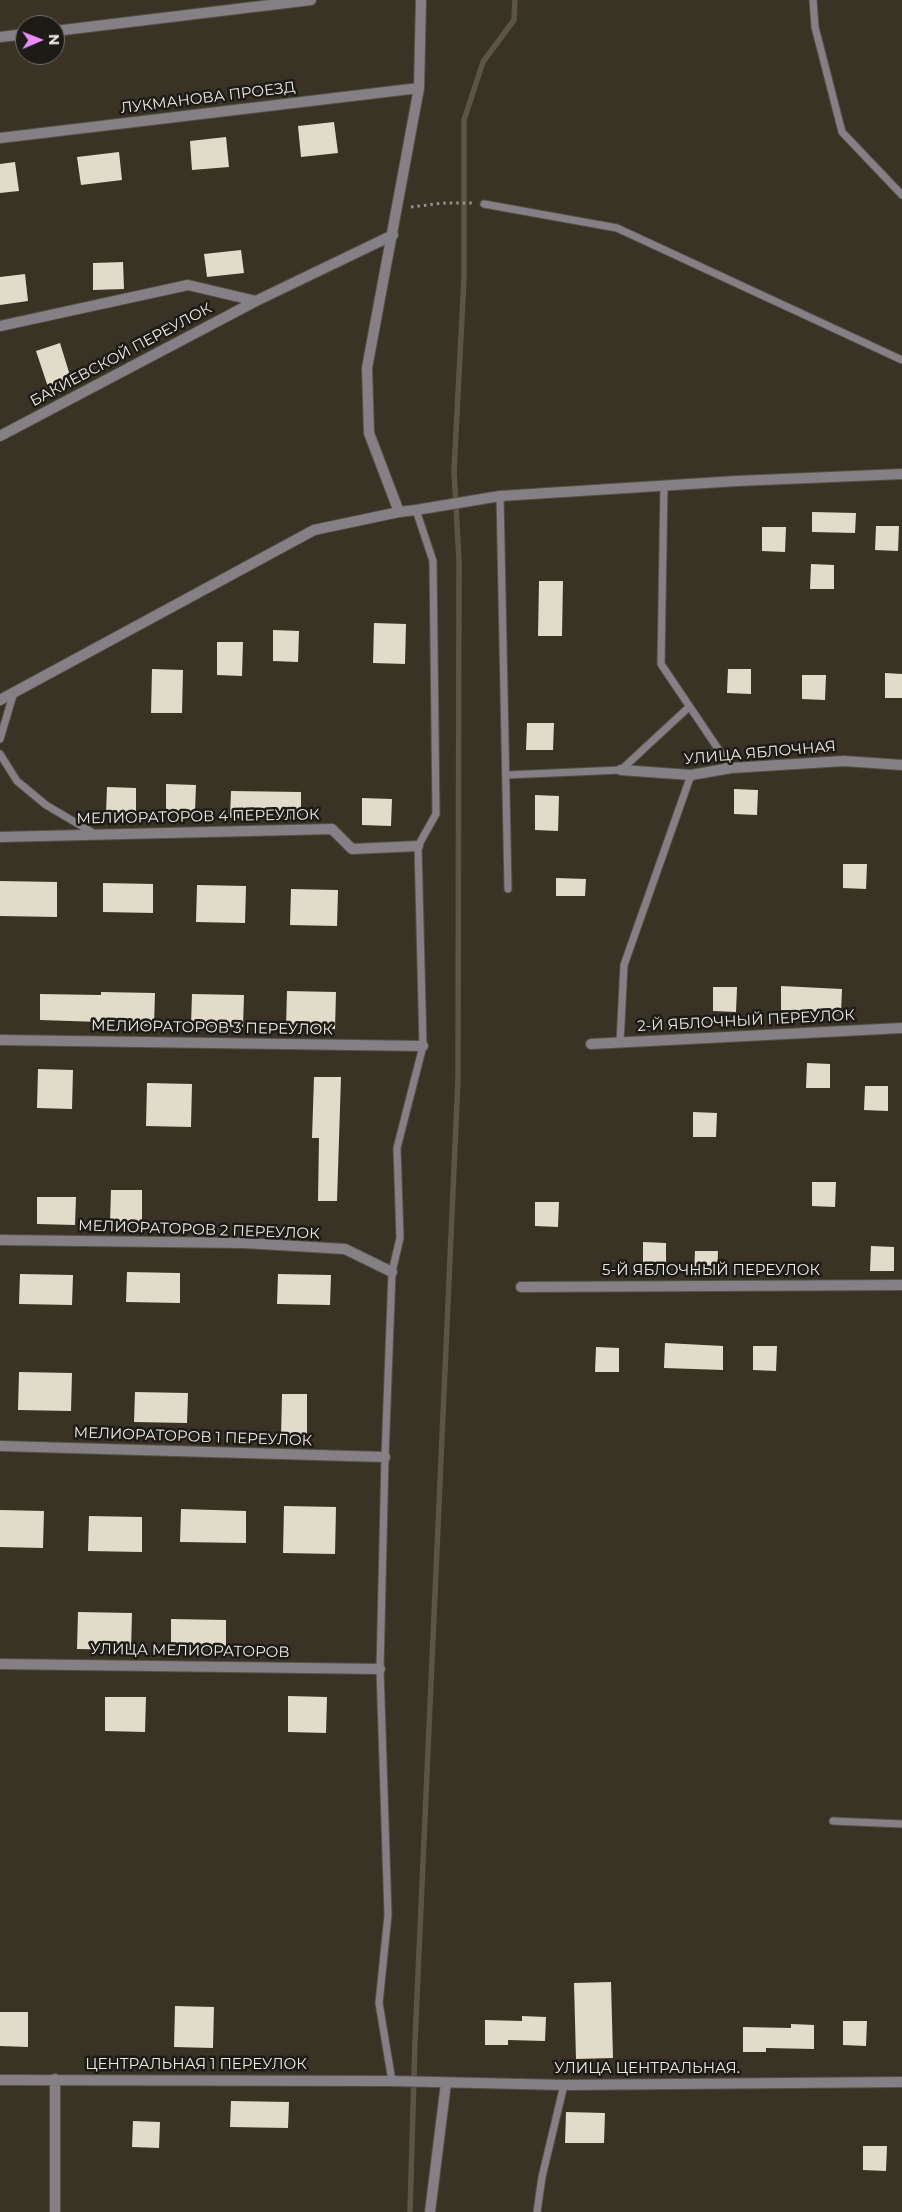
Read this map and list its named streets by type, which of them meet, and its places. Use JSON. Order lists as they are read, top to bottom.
{
  "streets": {
    "street": [
      "ЛУКМАНОВА ПРОЕЗД",
      "БАКИЕВСКОЙ ПЕРЕУЛОК",
      "УЛИЦА ЯБЛОЧНАЯ",
      "МЕЛИОРАТОРОВ 4 ПЕРЕУЛОК",
      "2-Й ЯБЛОЧНЫЙ ПЕРЕУЛОК",
      "МЕЛИОРАТОРОВ 3 ПЕРЕУЛОК",
      "МЕЛИОРАТОРОВ 2 ПЕРЕУЛОК",
      "5-Й ЯБЛОЧНЫЙ ПЕРЕУЛОК",
      "МЕЛИОРАТОРОВ 1 ПЕРЕУЛОК",
      "УЛИЦА МЕЛИОРАТОРОВ",
      "ЦЕНТРАЛЬНАЯ 1 ПЕРЕУЛОК",
      "УЛИЦА ЦЕНТРАЛЬНАЯ."
    ]
  },
  "crossings": [
    ["ЦЕНТРАЛЬНАЯ 1 ПЕРЕУЛОК", "УЛИЦА ЦЕНТРАЛЬНАЯ."]
  ],
  "north": "right"
}
